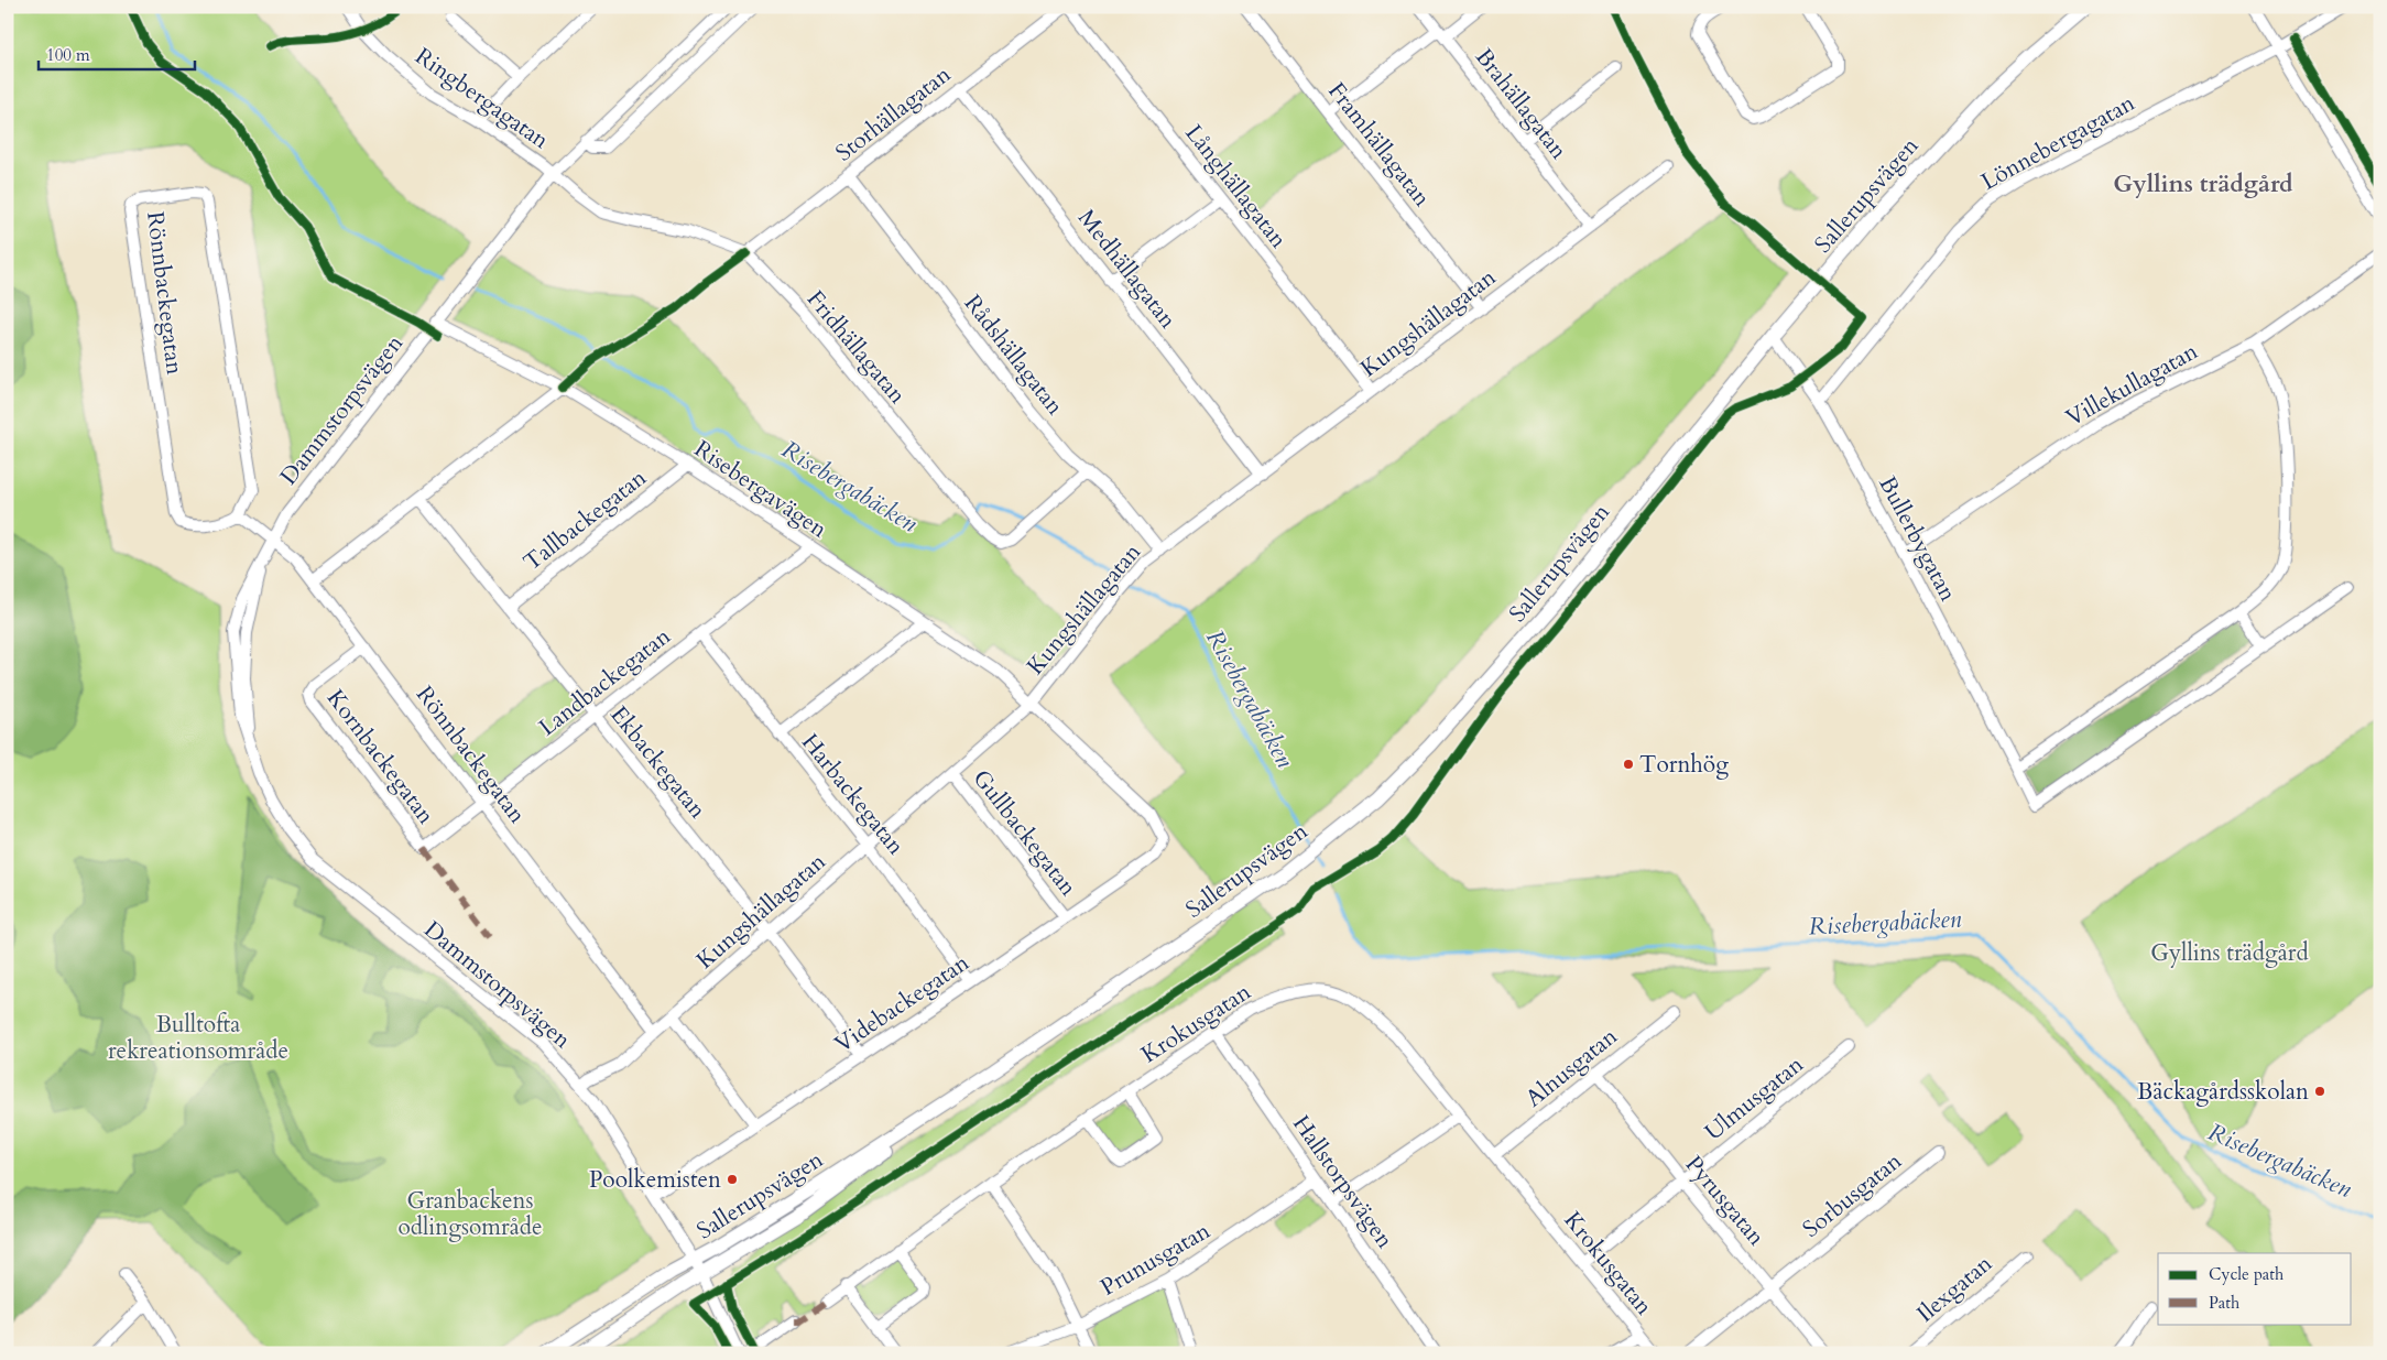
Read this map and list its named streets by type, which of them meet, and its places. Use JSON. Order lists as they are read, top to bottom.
{
  "streets": {
    "main road": ["Sallerupsvägen"],
    "street": [
      "Ringbergagatan",
      "Brahällagatan",
      "Storhällagatan",
      "Lönnebergagatan",
      "Framhällagatan",
      "Långhällagatan",
      "Medhällagatan",
      "Rönnbackegatan",
      "Kungshällagatan",
      "Fridhällagatan",
      "Rådshällagatan",
      "Villekullagatan",
      "Dammstorpsvägen",
      "Risebergavägen",
      "Tallbackegatan",
      "Bullerbygatan",
      "Landbackegatan",
      "Kornbackegatan",
      "Ekbackegatan",
      "Harbackegatan",
      "Gullbackegatan",
      "Videbackegatan",
      "Krokusgatan",
      "Alnusgatan",
      "Ulmusgatan",
      "Hallstorpsvägen",
      "Sorbusgatan",
      "Pyrusgatan",
      "Prunusgatan",
      "Ilexgatan"
    ]
  },
  "crossings": [
    ["Ringbergagatan", "Fridhällagatan"],
    ["Ringbergagatan", "Dammstorpsvägen"],
    ["Brahällagatan", "Kungshällagatan"],
    ["Storhällagatan", "Medhällagatan"],
    ["Storhällagatan", "Fridhällagatan"],
    ["Storhällagatan", "Rådshällagatan"],
    ["Lönnebergagatan", "Bullerbygatan"],
    ["Framhällagatan", "Kungshällagatan"],
    ["Långhällagatan", "Kungshällagatan"],
    ["Sallerupsvägen", "Dammstorpsvägen"],
    ["Sallerupsvägen", "Bullerbygatan"],
    ["Medhällagatan", "Kungshällagatan"],
    ["Rönnbackegatan", "Kungshällagatan"],
    ["Rönnbackegatan", "Dammstorpsvägen"],
    ["Rönnbackegatan", "Landbackegatan"],
    ["Rönnbackegatan", "Kornbackegatan"],
    ["Kungshällagatan", "Rådshällagatan"],
    ["Kungshällagatan", "Dammstorpsvägen"],
    ["Kungshällagatan", "Risebergavägen"],
    ["Kungshällagatan", "Ekbackegatan"],
    ["Kungshällagatan", "Harbackegatan"],
    ["Kungshällagatan", "Gullbackegatan"],
    ["Fridhällagatan", "Rådshällagatan"],
    ["Fridhällagatan", "Dammstorpsvägen"],
    ["Villekullagatan", "Bullerbygatan"],
    ["Dammstorpsvägen", "Risebergavägen"],
    ["Dammstorpsvägen", "Videbackegatan"],
    ["Risebergavägen", "Tallbackegatan"],
    ["Risebergavägen", "Landbackegatan"],
    ["Risebergavägen", "Videbackegatan"],
    ["Tallbackegatan", "Ekbackegatan"],
    ["Landbackegatan", "Kornbackegatan"],
    ["Landbackegatan", "Ekbackegatan"],
    ["Landbackegatan", "Harbackegatan"],
    ["Ekbackegatan", "Videbackegatan"],
    ["Harbackegatan", "Videbackegatan"],
    ["Gullbackegatan", "Videbackegatan"],
    ["Krokusgatan", "Alnusgatan"],
    ["Krokusgatan", "Ulmusgatan"],
    ["Krokusgatan", "Hallstorpsvägen"],
    ["Alnusgatan", "Pyrusgatan"],
    ["Ulmusgatan", "Pyrusgatan"],
    ["Hallstorpsvägen", "Prunusgatan"],
    ["Sorbusgatan", "Pyrusgatan"]
  ],
  "districts": ["Gyllins trädgård"],
  "water": ["Risebergabäcken"],
  "parks": ["Gyllins trädgård", "Bulltofta rekreationsområde", "Granbackens odlingsområde"],
  "places": ["Tornhög", "Bäckagårdsskolan", "Poolkemisten"],
  "legend": ["Cycle path", "Path"],
  "scale_bar": "100 m"
}
